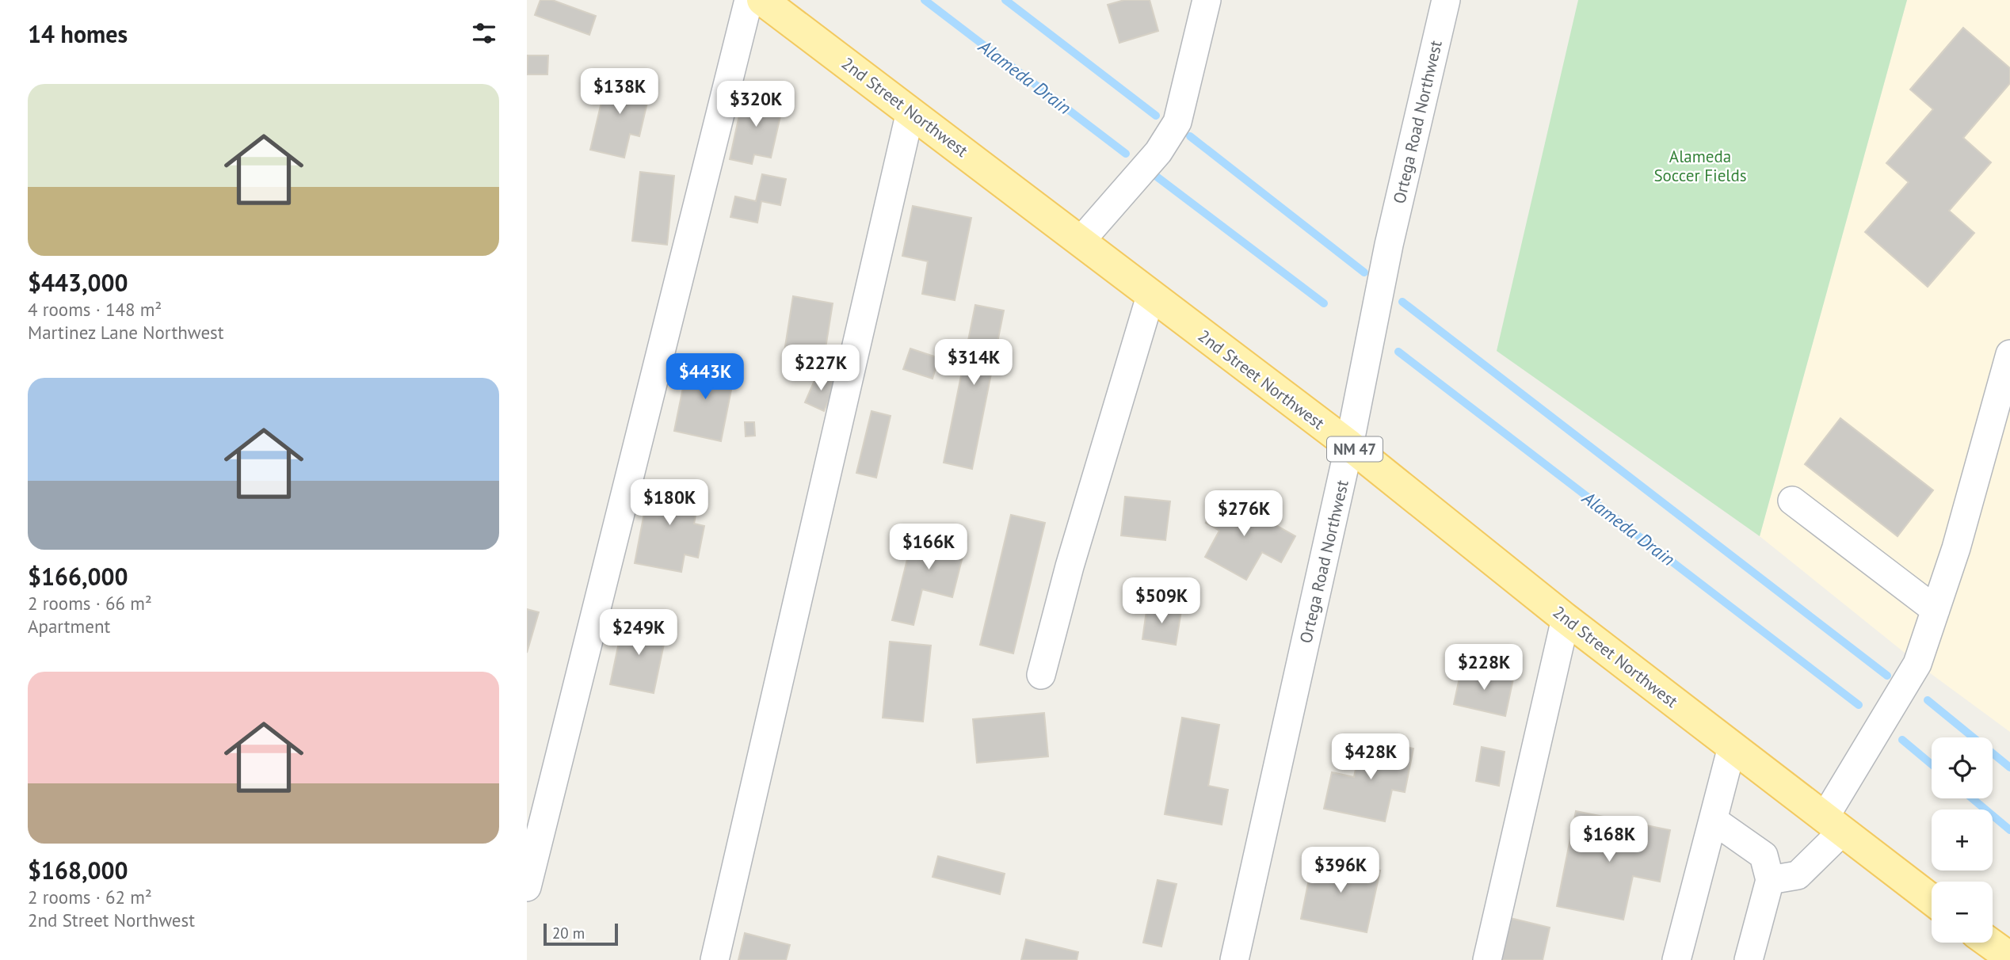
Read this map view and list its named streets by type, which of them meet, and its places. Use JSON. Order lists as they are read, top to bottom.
{
  "streets": {
    "main road": ["2nd Street Northwest", "NM 47"],
    "street": ["Ortega Road Northwest"]
  },
  "crossings": [
    ["2nd Street Northwest", "Ortega Road Northwest"]
  ],
  "water": ["Alameda Drain"],
  "parks": ["Alameda Soccer Fields"],
  "scale_bar": "20 m",
  "page": {
    "heading": "14 homes",
    "list": [
      {
        "name": "$443,000",
        "note": "4 rooms · 148 m² · Martinez Lane Northwest"
      },
      {
        "name": "$166,000",
        "note": "2 rooms · 66 m² · Apartment"
      },
      {
        "name": "$168,000",
        "note": "2 rooms · 62 m² · 2nd Street Northwest"
      }
    ],
    "price": [
      "$138K",
      "$320K",
      "$314K",
      "$227K",
      "$443K",
      "$180K",
      "$276K",
      "$166K",
      "$509K",
      "$249K",
      "$228K",
      "$428K",
      "$168K",
      "$396K"
    ],
    "map_buttons": ["+", "−"],
    "scale": "20 m"
  }
}
